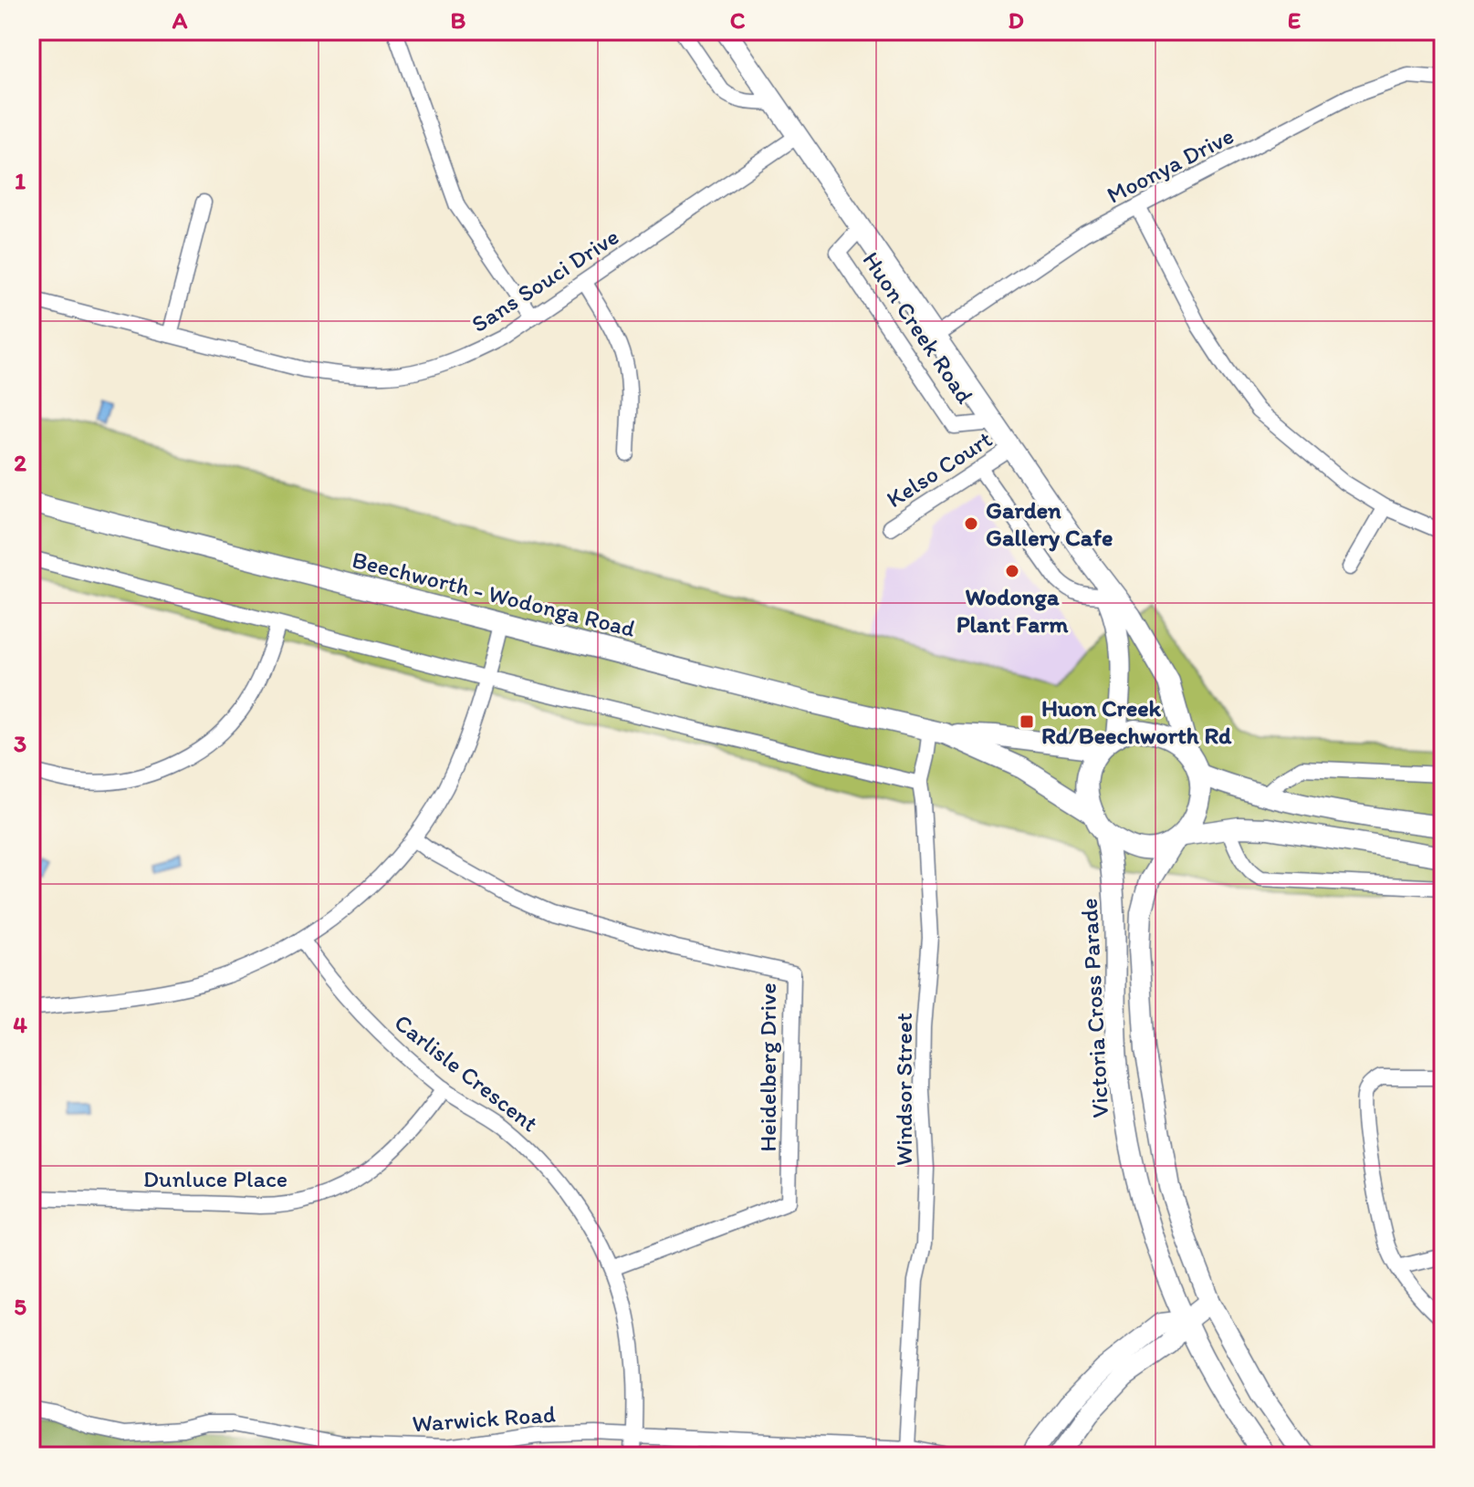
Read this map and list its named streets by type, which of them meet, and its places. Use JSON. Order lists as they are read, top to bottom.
{
  "streets": {
    "main road": ["Huon Creek Road", "Beechworth - Wodonga Road", "Victoria Cross Parade"],
    "street": [
      "Moonya Drive",
      "Sans Souci Drive",
      "Kelso Court",
      "Heidelberg Drive",
      "Carlisle Crescent",
      "Windsor Street",
      "Dunluce Place",
      "Warwick Road"
    ]
  },
  "crossings": [
    ["Moonya Drive", "Huon Creek Road"],
    ["Sans Souci Drive", "Huon Creek Road"],
    ["Huon Creek Road", "Kelso Court"],
    ["Huon Creek Road", "Beechworth - Wodonga Road"],
    ["Huon Creek Road", "Victoria Cross Parade"],
    ["Beechworth - Wodonga Road", "Victoria Cross Parade"],
    ["Beechworth - Wodonga Road", "Windsor Street"],
    ["Heidelberg Drive", "Carlisle Crescent"],
    ["Carlisle Crescent", "Dunluce Place"],
    ["Carlisle Crescent", "Warwick Road"],
    ["Windsor Street", "Warwick Road"]
  ],
  "places": {
    "other": ["Garden Gallery Cafe", "Wodonga Plant Farm"],
    "transit": ["Huon Creek Rd/Beechworth Rd"]
  },
  "grid": {
    "columns": [
      "A",
      "B",
      "C",
      "D",
      "E"
    ],
    "rows": [
      "1",
      "2",
      "3",
      "4",
      "5"
    ]
  }
}
